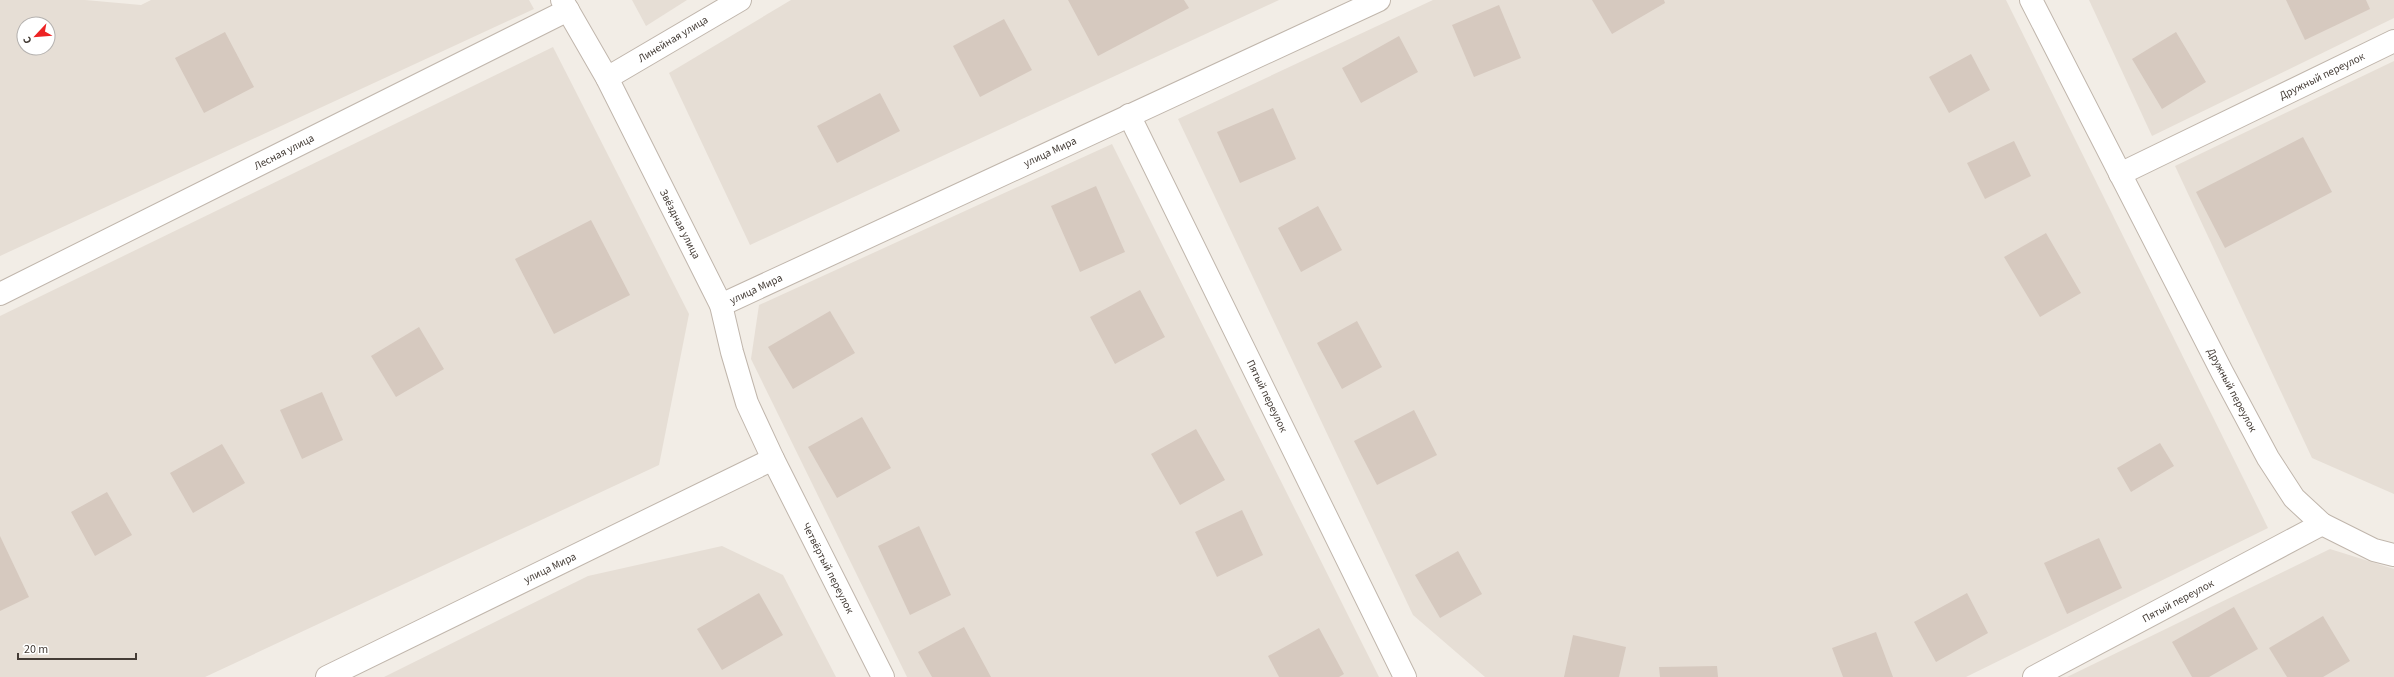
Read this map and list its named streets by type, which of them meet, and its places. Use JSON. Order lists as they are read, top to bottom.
{
  "streets": {
    "street": [
      "Линейная улица",
      "Дружный переулок",
      "Лесная улица",
      "улица Мира",
      "Звёздная улица",
      "Пятый переулок",
      "Четвёртый переулок"
    ]
  },
  "crossings": [
    ["Линейная улица", "Звёздная улица"],
    ["Дружный переулок", "Пятый переулок"],
    ["Лесная улица", "Звёздная улица"],
    ["улица Мира", "Звёздная улица"],
    ["улица Мира", "Пятый переулок"],
    ["улица Мира", "Четвёртый переулок"],
    ["Звёздная улица", "Четвёртый переулок"]
  ],
  "scale_bar": "20 m",
  "north": "bottom left"
}
